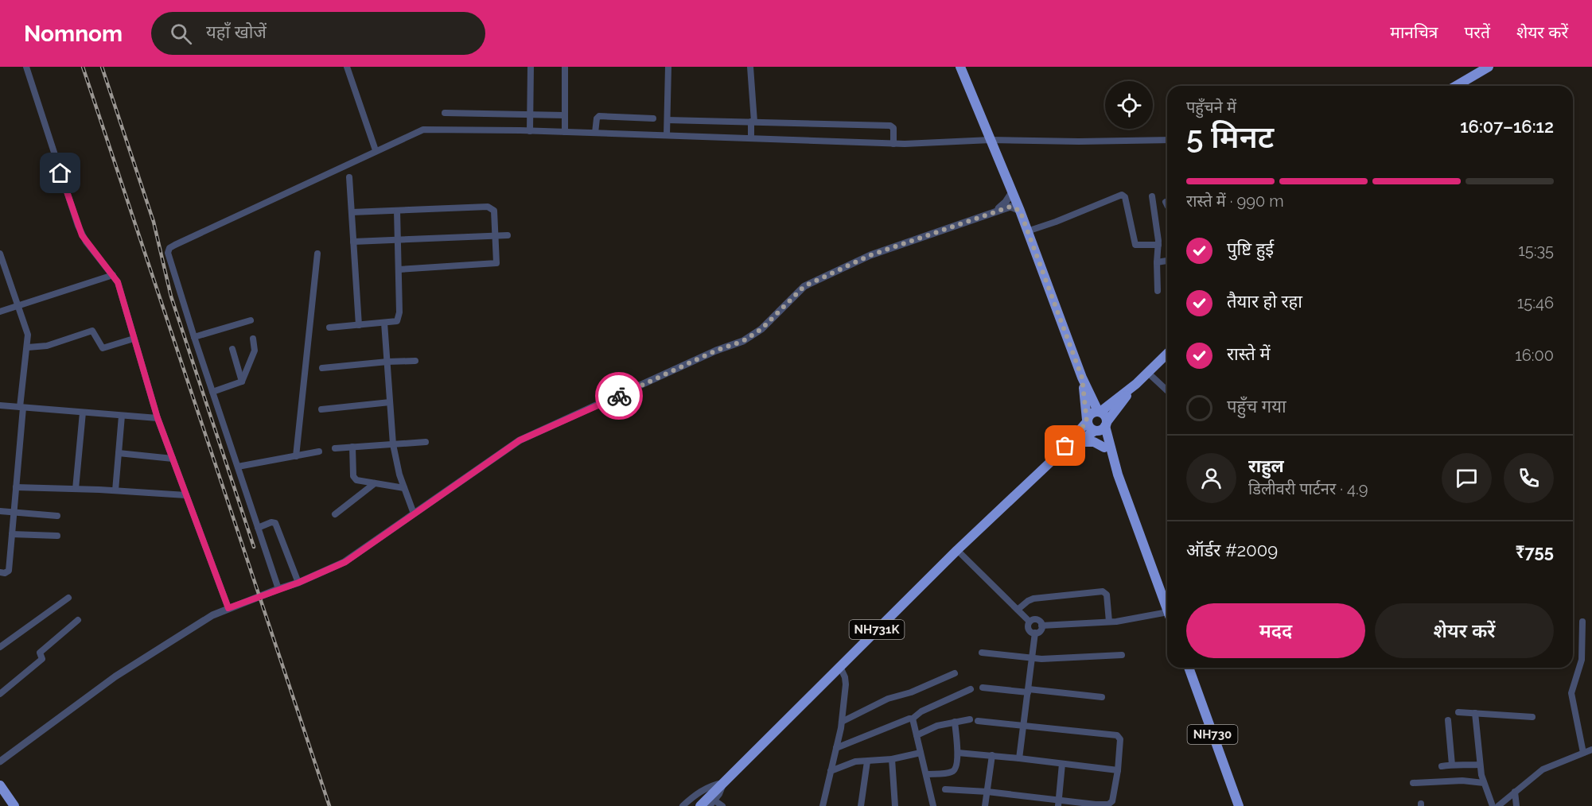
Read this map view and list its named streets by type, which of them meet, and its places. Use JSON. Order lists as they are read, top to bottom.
{
  "streets": {
    "highway": ["NH731K", "NH730"]
  },
  "page": {
    "header": "Nomnom",
    "search": "यहाँ खोजें",
    "nav": ["मानचित्र", "परतें", "शेयर करें"],
    "heading": ["5 मिनट", "पहुँचने में", "16:07–16:12"],
    "panel": [
      "राहुल",
      "डिलीवरी पार्टनर · 4.9",
      "ऑर्डर #2009",
      "₹755"
    ],
    "bar": "रास्ते में · 990 m",
    "list": [
      ["पुष्टि हुई", "15:35"],
      ["तैयार हो रहा", "15:46"],
      ["रास्ते में", "16:00"],
      "पहुँच गया"
    ],
    "buttons": ["मदद", "शेयर करें"]
  }
}
